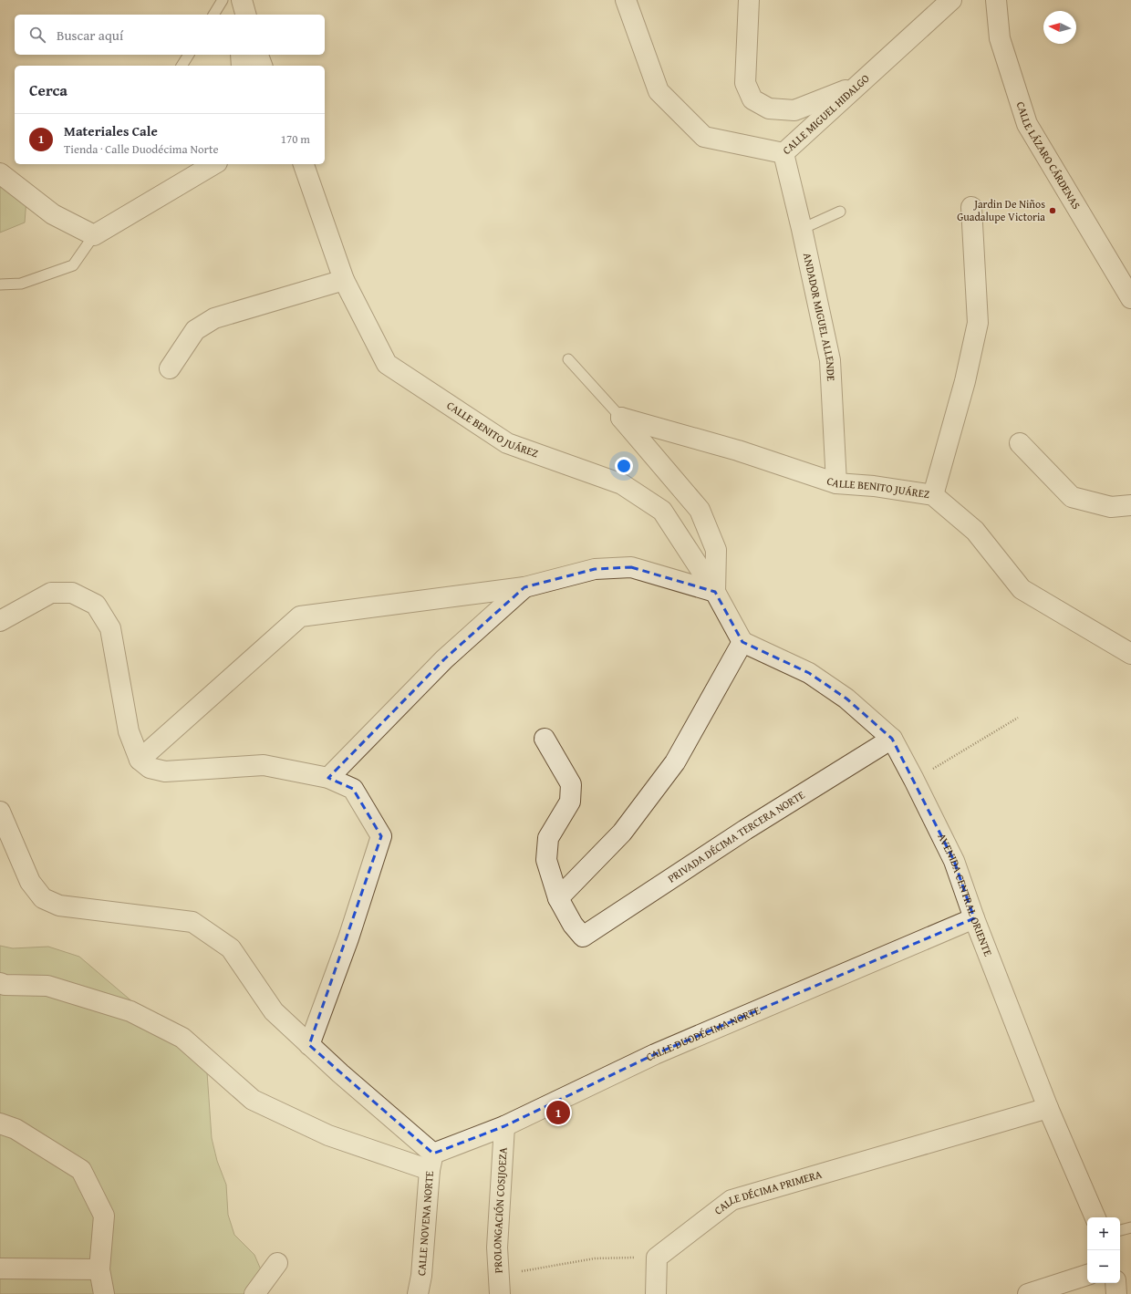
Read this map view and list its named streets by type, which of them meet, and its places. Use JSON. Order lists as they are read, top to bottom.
{
  "streets": {
    "street": [
      "CALLE MIGUEL HIDALGO",
      "CALLE LÁZARO CÁRDENAS",
      "ANDADOR MIGUEL ALLENDE",
      "CALLE BENITO JUÁREZ",
      "PRIVADA DÉCIMA TERCERA NORTE",
      "AVENIDA CENTRAL ORIENTE",
      "CALLE DUODÉCIMA NORTE",
      "CALLE DÉCIMA PRIMERA",
      "PROLONGACIÓN COSIJOEZA",
      "CALLE NOVENA NORTE"
    ]
  },
  "crossings": [
    ["CALLE MIGUEL HIDALGO", "ANDADOR MIGUEL ALLENDE"],
    ["ANDADOR MIGUEL ALLENDE", "CALLE BENITO JUÁREZ"],
    ["CALLE BENITO JUÁREZ", "AVENIDA CENTRAL ORIENTE"],
    ["PRIVADA DÉCIMA TERCERA NORTE", "AVENIDA CENTRAL ORIENTE"],
    ["AVENIDA CENTRAL ORIENTE", "CALLE DUODÉCIMA NORTE"],
    ["AVENIDA CENTRAL ORIENTE", "CALLE DÉCIMA PRIMERA"],
    ["CALLE DUODÉCIMA NORTE", "PROLONGACIÓN COSIJOEZA"],
    ["CALLE DUODÉCIMA NORTE", "CALLE NOVENA NORTE"]
  ],
  "places": ["Jardin De Niños Guadalupe Victoria"],
  "north": "left",
  "page": {
    "search": "Buscar aquí",
    "heading": "Cerca",
    "list": [
      {
        "mark": "1",
        "name": "Materiales Cale",
        "note": "Tienda · Calle Duodécima Norte",
        "value": "170 m"
      }
    ],
    "pins": "1",
    "map_buttons": ["+", "−"]
  }
}
